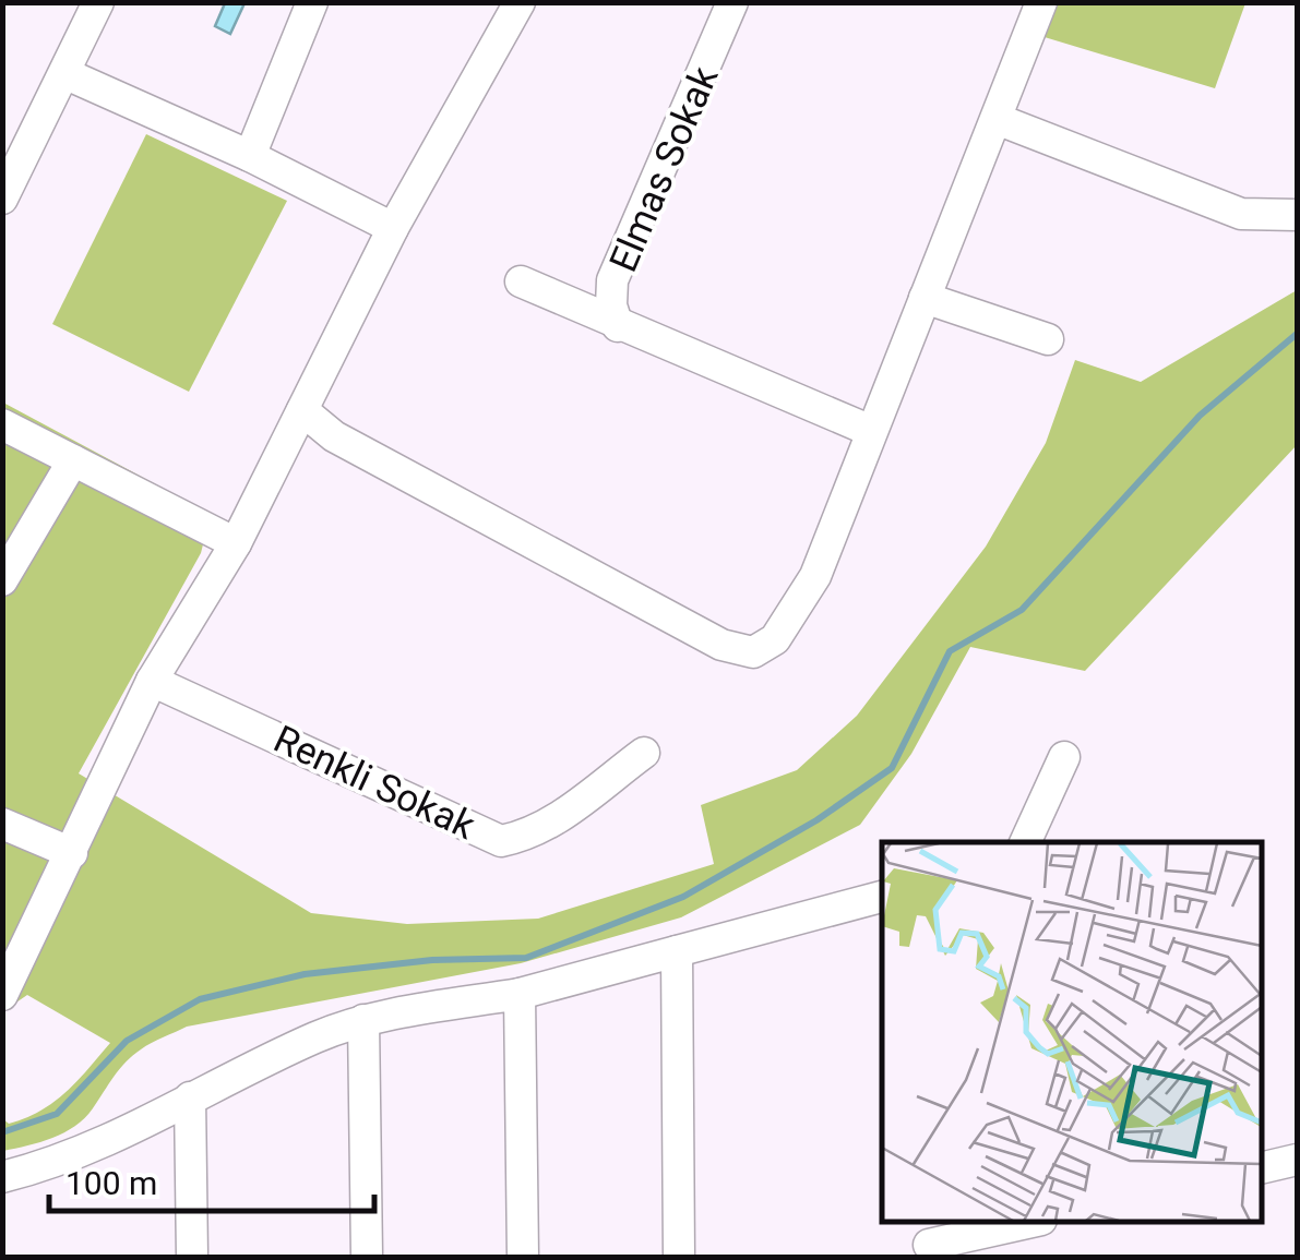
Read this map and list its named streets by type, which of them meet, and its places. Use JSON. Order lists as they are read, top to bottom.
{
  "streets": {
    "street": ["Elmas Sokak", "Renkli Sokak"]
  },
  "scale_bar": "100 m"
}
